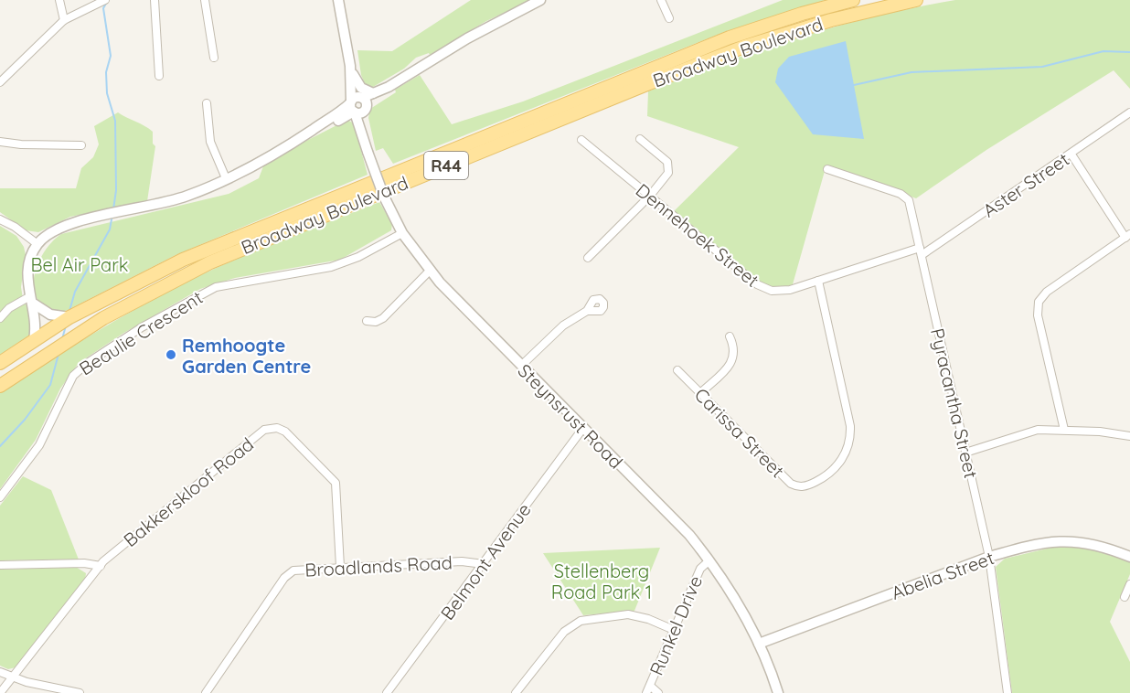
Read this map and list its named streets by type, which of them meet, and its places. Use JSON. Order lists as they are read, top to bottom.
{
  "streets": {
    "main road": ["Broadway Boulevard", "R44"],
    "street": [
      "Aster Street",
      "Dennehoek Street",
      "Beaulie Crescent",
      "Pyracantha Street",
      "Steynsrust Road",
      "Carissa Street",
      "Bakkerskloof Road",
      "Belmont Avenue",
      "Broadlands Road",
      "Abelia Street",
      "Runkel Drive"
    ]
  },
  "crossings": [
    ["Aster Street", "Dennehoek Street"],
    ["Aster Street", "Pyracantha Street"],
    ["Dennehoek Street", "Pyracantha Street"],
    ["Dennehoek Street", "Carissa Street"],
    ["Beaulie Crescent", "Steynsrust Road"],
    ["Pyracantha Street", "Abelia Street"],
    ["Steynsrust Road", "Belmont Avenue"],
    ["Steynsrust Road", "Abelia Street"],
    ["Steynsrust Road", "Runkel Drive"],
    ["Bakkerskloof Road", "Broadlands Road"],
    ["Belmont Avenue", "Broadlands Road"]
  ],
  "parks": ["Bel Air Park", "Stellenberg Road Park 1"],
  "places": ["Remhoogte Garden Centre"]
}
